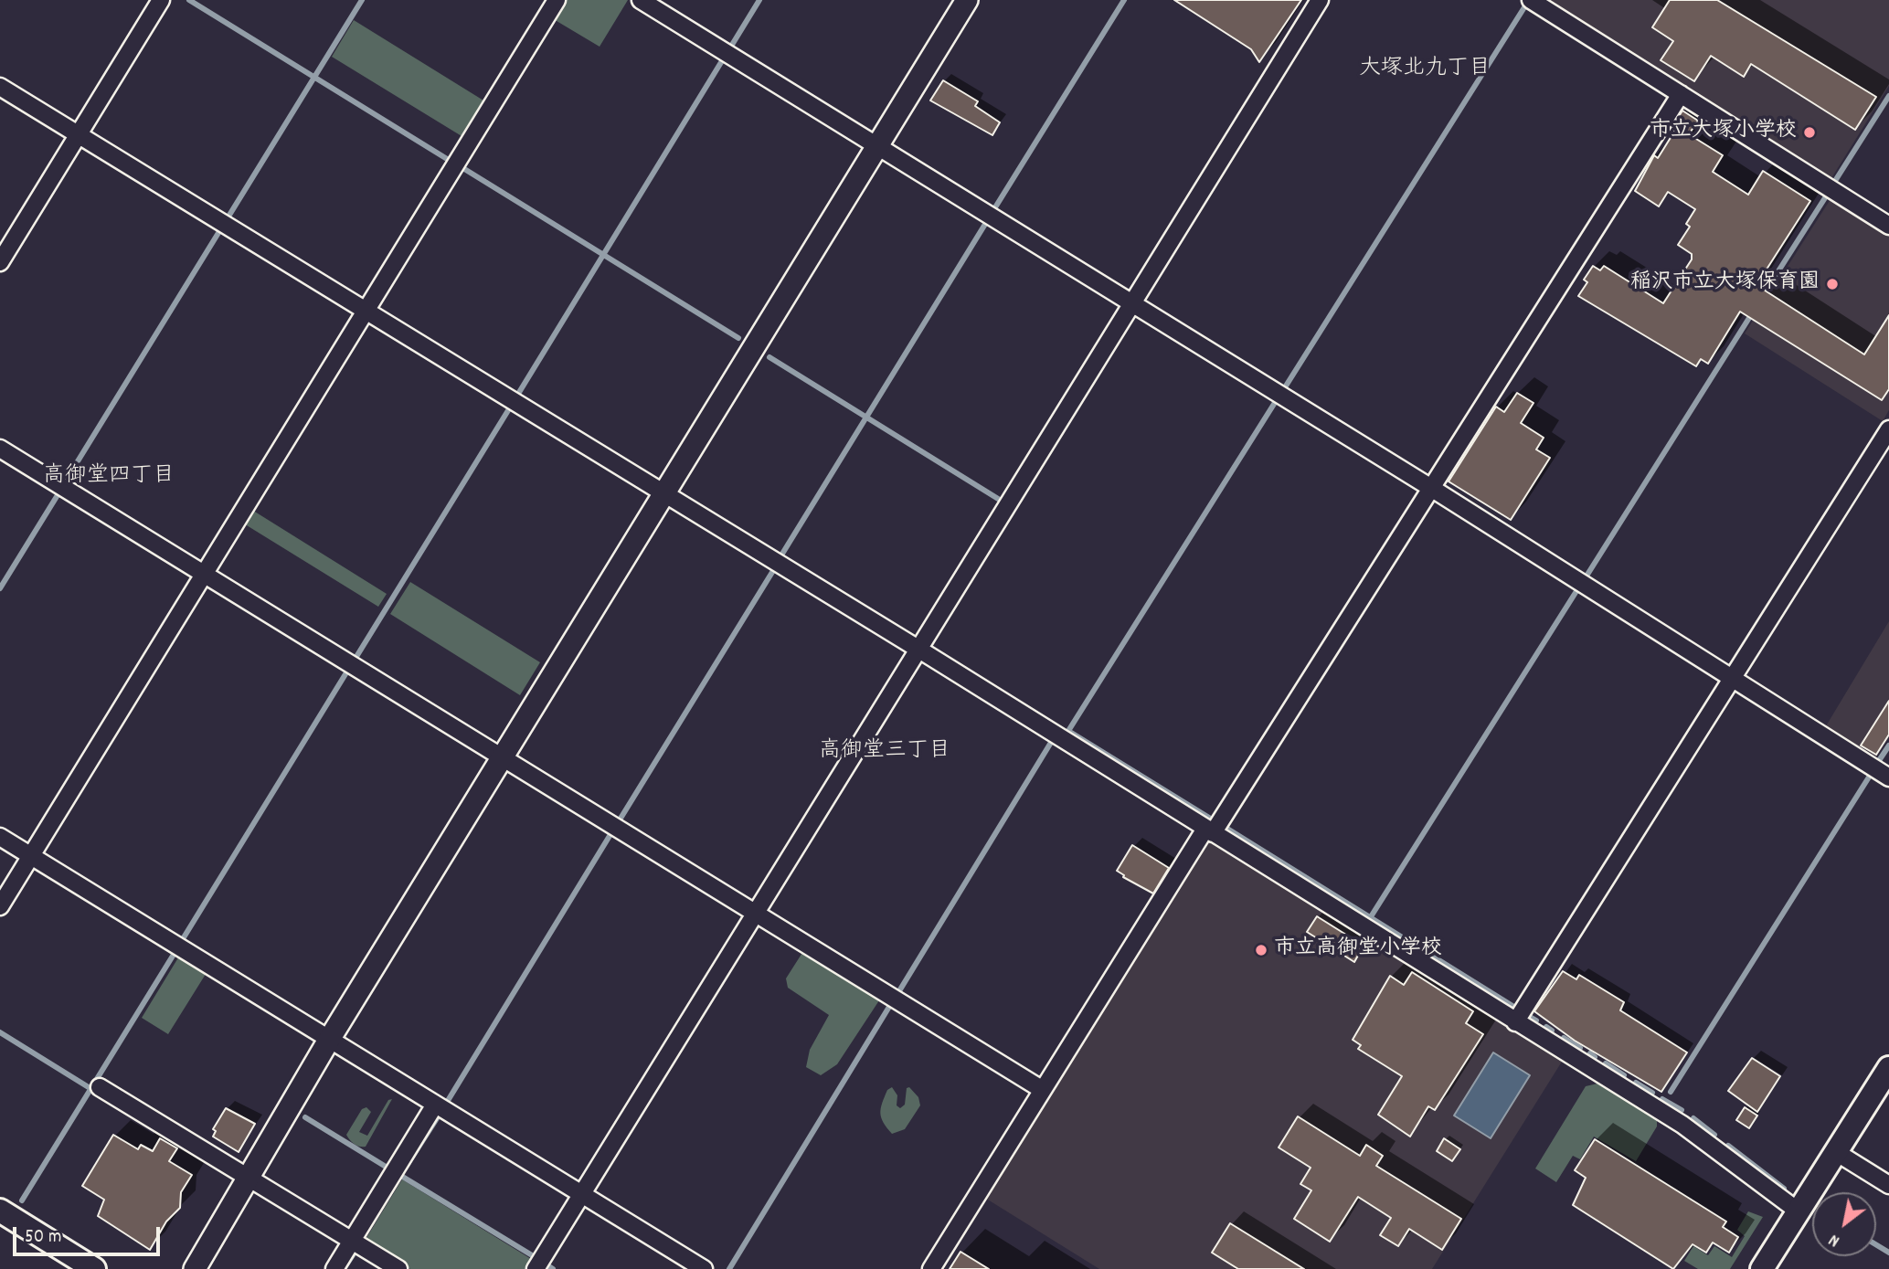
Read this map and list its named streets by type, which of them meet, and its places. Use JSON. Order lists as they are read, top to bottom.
{
  "districts": ["大塚北九丁目", "高御堂四丁目", "高御堂三丁目"],
  "places": ["市立大塚小学校", "稲沢市立大塚保育園", "市立高御堂小学校"],
  "scale_bar": "50 m",
  "north": "bottom left"
}
